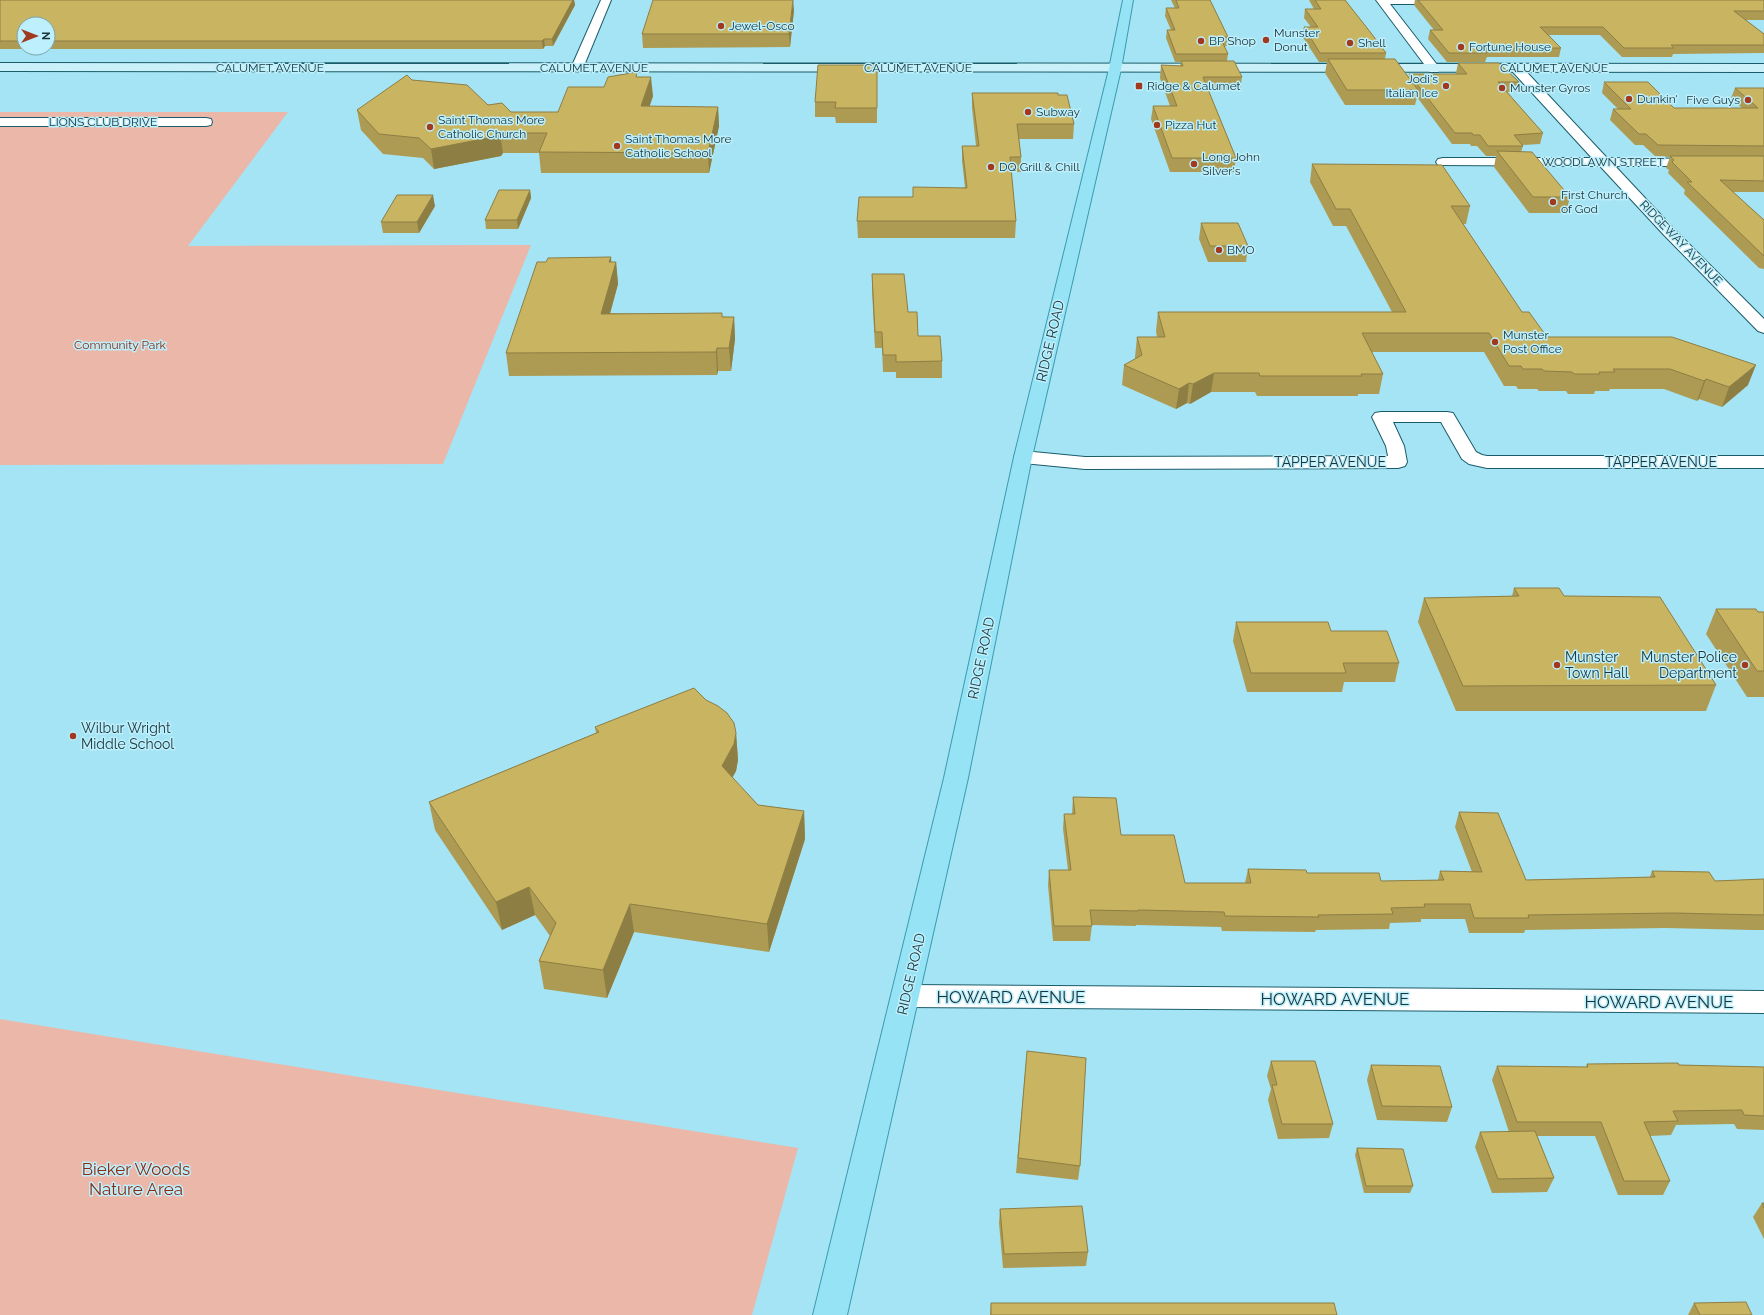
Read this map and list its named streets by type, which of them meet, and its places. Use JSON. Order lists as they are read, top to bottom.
{
  "streets": {
    "main road": ["CALUMET AVENUE", "RIDGE ROAD"],
    "street": [
      "LIONS CLUB DRIVE",
      "WOODLAWN STREET",
      "RIDGEWAY AVENUE",
      "TAPPER AVENUE",
      "HOWARD AVENUE"
    ]
  },
  "crossings": [
    ["CALUMET AVENUE", "RIDGEWAY AVENUE"],
    ["CALUMET AVENUE", "RIDGE ROAD"],
    ["WOODLAWN STREET", "RIDGEWAY AVENUE"],
    ["RIDGE ROAD", "TAPPER AVENUE"],
    ["RIDGE ROAD", "HOWARD AVENUE"]
  ],
  "parks": ["Community Park", "Bieker Woods Nature Area"],
  "places": {
    "other": [
      "Jewel-Osco",
      "Munster Donut",
      "BP Shop",
      "Shell",
      "Fortune House",
      "Jodi's Italian Ice",
      "Munster Gyros",
      "Dunkin'",
      "Five Guys",
      "Subway",
      "Pizza Hut",
      "Saint Thomas More Catholic Church",
      "Saint Thomas More Catholic School",
      "Long John Silver's",
      "DQ Grill & Chill",
      "First Church of God",
      "BMO",
      "Munster Post Office",
      "Munster Town Hall",
      "Munster Police Department",
      "Wilbur Wright Middle School"
    ],
    "transit": ["Ridge & Calumet"]
  },
  "north": "right"
}
